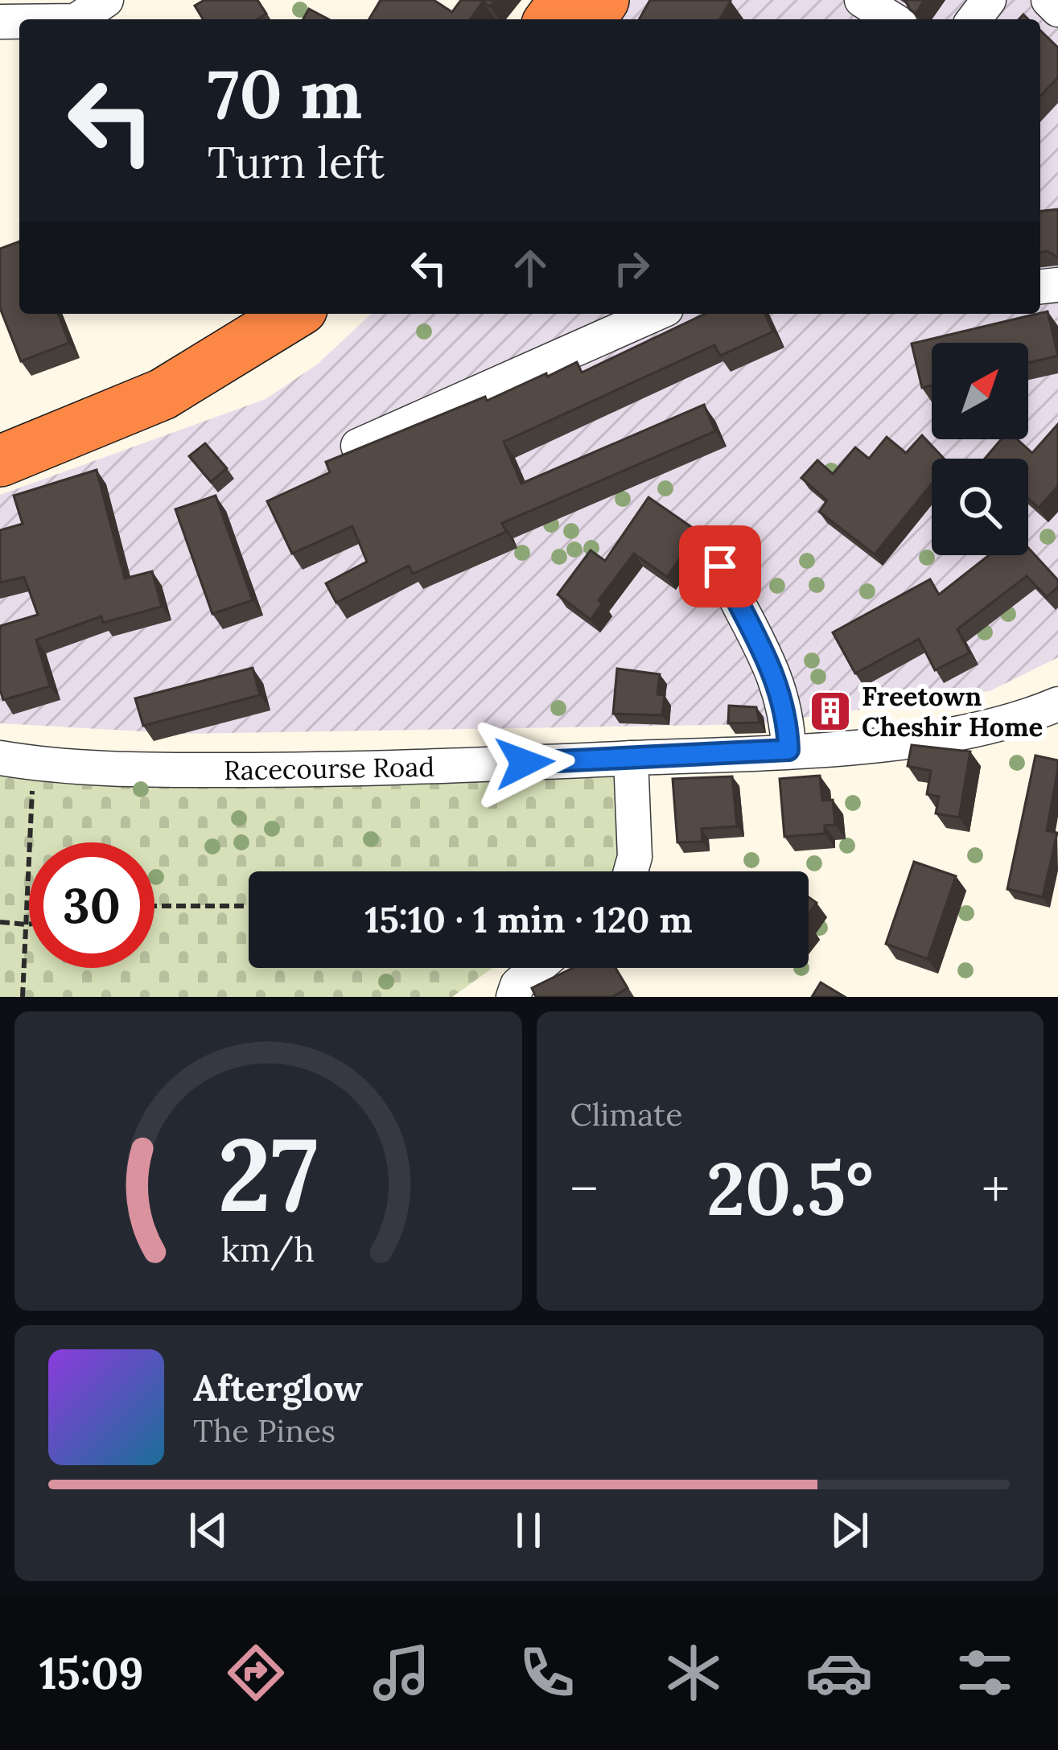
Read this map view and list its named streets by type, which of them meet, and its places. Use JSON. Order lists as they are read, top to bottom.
{
  "streets": {
    "street": ["Racecourse Road"]
  },
  "places": {
    "building": ["Freetown Cheshir Home"]
  },
  "north": "top right",
  "page": {
    "turn": ["70 m", "Turn left"],
    "limit": "30",
    "trip": "15:10 · 1 min · 120 m",
    "tile": "Climate",
    "heat": ["−", "20.5°", "+"],
    "song": ["Afterglow", "The Pines"],
    "tabs": "15:09",
    "gauge": ["27", "km/h"]
  }
}
